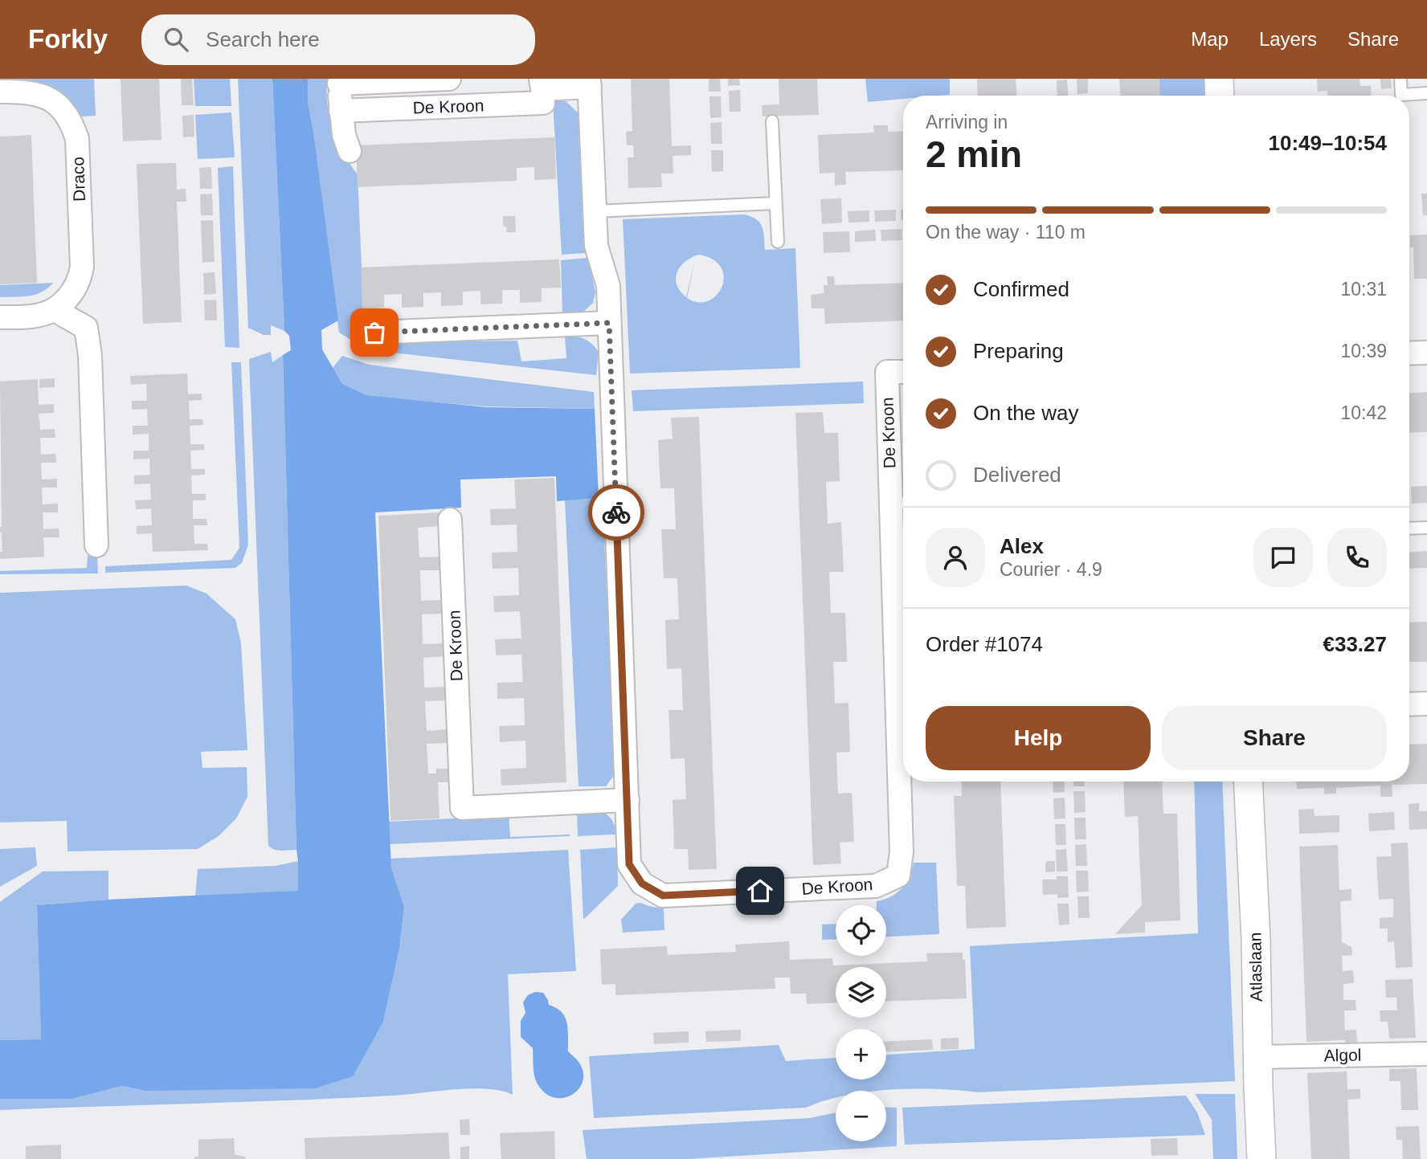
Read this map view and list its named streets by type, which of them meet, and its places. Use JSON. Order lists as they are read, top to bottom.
{
  "streets": {
    "street": [
      "De Kroon",
      "Draco",
      "Atlaslaan",
      "Algol"
    ]
  },
  "crossings": [
    ["Atlaslaan", "Algol"]
  ],
  "page": {
    "header": "Forkly",
    "search": "Search here",
    "nav": ["Map", "Layers", "Share"],
    "heading": ["2 min", "Arriving in", "10:49–10:54"],
    "panel": [
      "Alex",
      "Courier · 4.9",
      "Order #1074",
      "€33.27"
    ],
    "bar": "On the way · 110 m",
    "list": [
      ["Confirmed", "10:31"],
      ["Preparing", "10:39"],
      ["On the way", "10:42"],
      "Delivered"
    ],
    "buttons": ["Help", "Share"],
    "map_buttons": ["+", "−"]
  }
}
